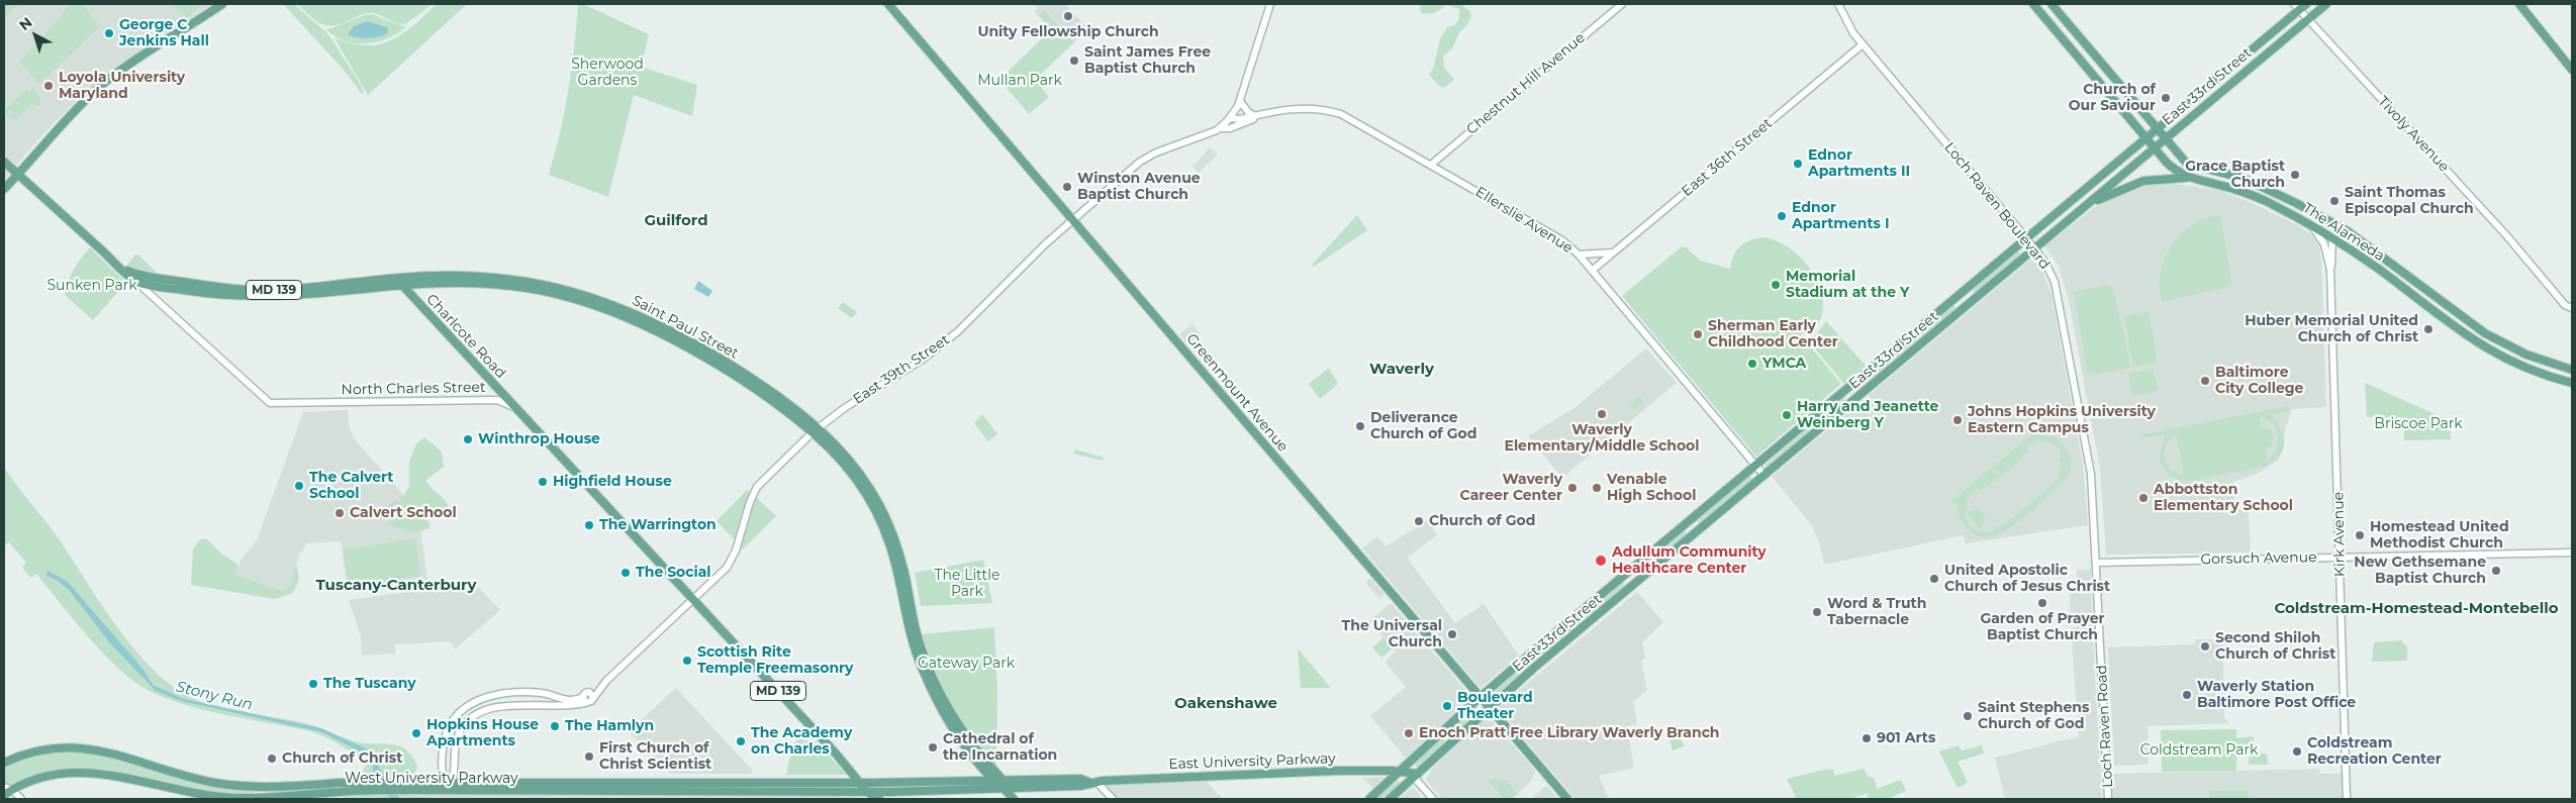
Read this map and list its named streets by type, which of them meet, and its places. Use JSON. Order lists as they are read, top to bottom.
{
  "streets": {
    "main road": [
      "East 33rd Street",
      "The Alameda",
      "MD 139",
      "Saint Paul Street",
      "Charlcote Road",
      "North Charles Street",
      "Greenmount Avenue",
      "East University Parkway",
      "West University Parkway"
    ],
    "street": [
      "Chestnut Hill Avenue",
      "Tivoly Avenue",
      "East 36th Street",
      "Loch Raven Boulevard",
      "Ellerslie Avenue",
      "East 39th Street",
      "Kirk Avenue",
      "Gorsuch Avenue",
      "Loch Raven Road"
    ]
  },
  "crossings": [
    ["Chestnut Hill Avenue", "Ellerslie Avenue"],
    ["East 33rd Street", "Tivoly Avenue"],
    ["East 33rd Street", "Loch Raven Boulevard"],
    ["East 33rd Street", "Ellerslie Avenue"],
    ["East 33rd Street", "The Alameda"],
    ["East 33rd Street", "Greenmount Avenue"],
    ["East 33rd Street", "East University Parkway"],
    ["East 36th Street", "Loch Raven Boulevard"],
    ["East 36th Street", "Ellerslie Avenue"],
    ["Loch Raven Boulevard", "Gorsuch Avenue"],
    ["Loch Raven Boulevard", "Loch Raven Road"],
    ["The Alameda", "Kirk Avenue"],
    ["Saint Paul Street", "Charlcote Road"],
    ["Saint Paul Street", "East 39th Street"],
    ["Saint Paul Street", "North Charles Street"],
    ["Saint Paul Street", "East University Parkway"],
    ["Charlcote Road", "North Charles Street"],
    ["East 39th Street", "North Charles Street"],
    ["East 39th Street", "Greenmount Avenue"],
    ["North Charles Street", "East University Parkway"],
    ["North Charles Street", "West University Parkway"],
    ["Kirk Avenue", "Gorsuch Avenue"],
    ["Gorsuch Avenue", "Loch Raven Road"],
    ["East University Parkway", "West University Parkway"]
  ],
  "districts": [
    "Guilford",
    "Waverly",
    "Tuscany-Canterbury",
    "Coldstream-Homestead-Montebello",
    "Oakenshawe"
  ],
  "water": ["Stony Run"],
  "parks": [
    "Sherwood Gardens",
    "Mullan Park",
    "Sunken Park",
    "Briscoe Park",
    "The Little Park",
    "Gateway Park",
    "Coldstream Park"
  ],
  "places": [
    "Unity Fellowship Church",
    "George C Jenkins Hall",
    "Saint James Free Baptist Church",
    "Loyola University Maryland",
    "Church of Our Saviour",
    "Ednor Apartments II",
    "Grace Baptist Church",
    "Winston Avenue Baptist Church",
    "Saint Thomas Episcopal Church",
    "Ednor Apartments I",
    "Memorial Stadium at the Y",
    "Huber Memorial United Church of Christ",
    "Sherman Early Childhood Center",
    "YMCA",
    "Baltimore City College",
    "Waverly Elementary/Middle School",
    "Harry and Jeanette Weinberg Y",
    "Johns Hopkins University Eastern Campus",
    "Deliverance Church of God",
    "Winthrop House",
    "Highfield House",
    "The Calvert School",
    "Waverly Career Center",
    "Venable High School",
    "Abbottston Elementary School",
    "Calvert School",
    "Church of God",
    "The Warrington",
    "Homestead United Methodist Church",
    "Adullum Community Healthcare Center",
    "New Gethsemane Baptist Church",
    "The Social",
    "United Apostolic Church of Jesus Christ",
    "Garden of Prayer Baptist Church",
    "Word & Truth Tabernacle",
    "The Universal Church",
    "Second Shiloh Church of Christ",
    "Scottish Rite Temple Freemasonry",
    "The Tuscany",
    "Waverly Station Baltimore Post Office",
    "Boulevard Theater",
    "Saint Stephens Church of God",
    "The Hamlyn",
    "Hopkins House Apartments",
    "Enoch Pratt Free Library Waverly Branch",
    "901 Arts",
    "The Academy on Charles",
    "Cathedral of the Incarnation",
    "Coldstream Recreation Center",
    "First Church of Christ Scientist",
    "Church of Christ"
  ],
  "north": "top left"
}
